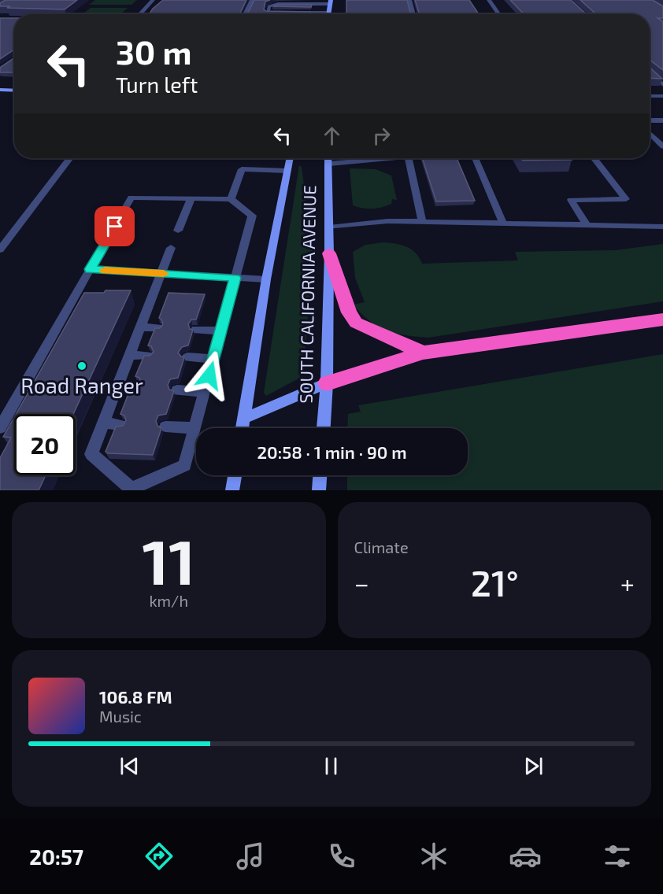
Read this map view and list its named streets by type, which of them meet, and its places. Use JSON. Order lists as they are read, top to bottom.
{
  "streets": {
    "main road": ["SOUTH CALIFORNIA AVENUE"]
  },
  "places": ["Road Ranger"],
  "page": {
    "turn": ["30 m", "Turn left"],
    "limit": "20",
    "trip": "20:58 · 1 min · 90 m",
    "tile": [
      ["11", "km/h"],
      "Climate"
    ],
    "heat": ["−", "21°", "+"],
    "song": ["106.8 FM", "Music"],
    "tabs": "20:57"
  }
}
